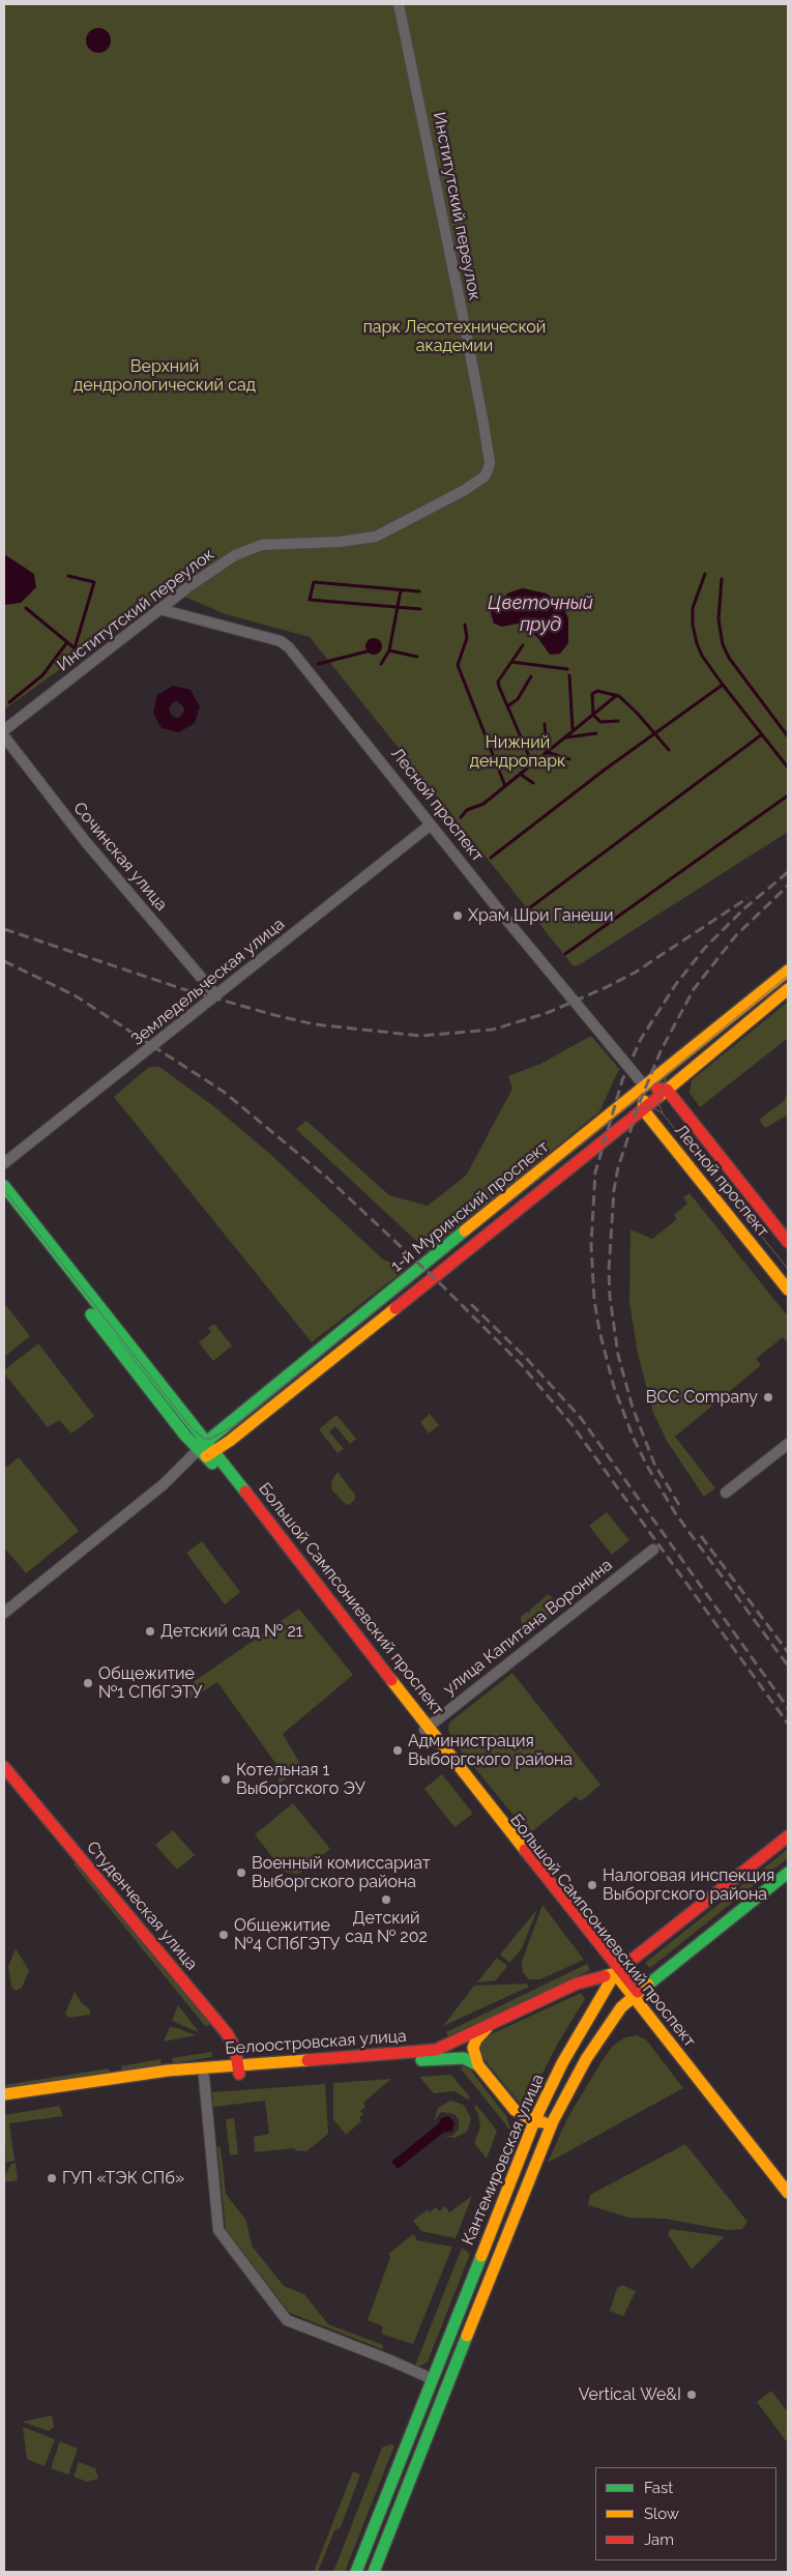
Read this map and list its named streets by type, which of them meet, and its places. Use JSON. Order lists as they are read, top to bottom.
{
  "streets": {
    "main road": [
      "Лесной проспект",
      "1-й Муринский проспект",
      "Большой Сампсониевский проспект",
      "Студенческая улица",
      "Белоостровская улица",
      "Кантемировская улица"
    ],
    "street": [
      "Институтский переулок",
      "Сочинская улица",
      "Земледельческая улица",
      "улица Капитана Воронина"
    ]
  },
  "crossings": [
    ["Институтский переулок", "Лесной проспект"],
    ["Лесной проспект", "Земледельческая улица"],
    ["Лесной проспект", "1-й Муринский проспект"],
    ["Сочинская улица", "Земледельческая улица"],
    ["1-й Муринский проспект", "Большой Сампсониевский проспект"],
    ["Большой Сампсониевский проспект", "улица Капитана Воронина"],
    ["Большой Сампсониевский проспект", "Белоостровская улица"],
    ["Большой Сампсониевский проспект", "Кантемировская улица"],
    ["Студенческая улица", "Белоостровская улица"],
    ["Белоостровская улица", "Кантемировская улица"]
  ],
  "water": ["Цветочный пруд"],
  "parks": ["парк Лесотехнической академии", "Верхний дендрологический сад", "Нижний дендропарк"],
  "places": [
    "Храм Шри Ганеши",
    "BCC Company",
    "Детский сад № 21",
    "Общежитие №1 СПбГЭТУ",
    "Администрация Выборгского района",
    "Котельная 1 Выборгского ЭУ",
    "Военный комиссариат Выборгского района",
    "Налоговая инспекция Выборгского района",
    "Детский сад № 202",
    "Общежитие №4 СПбГЭТУ",
    "ГУП «ТЭК СПб»",
    "Vertical We&I"
  ],
  "legend": ["Fast", "Slow", "Jam"]
}
